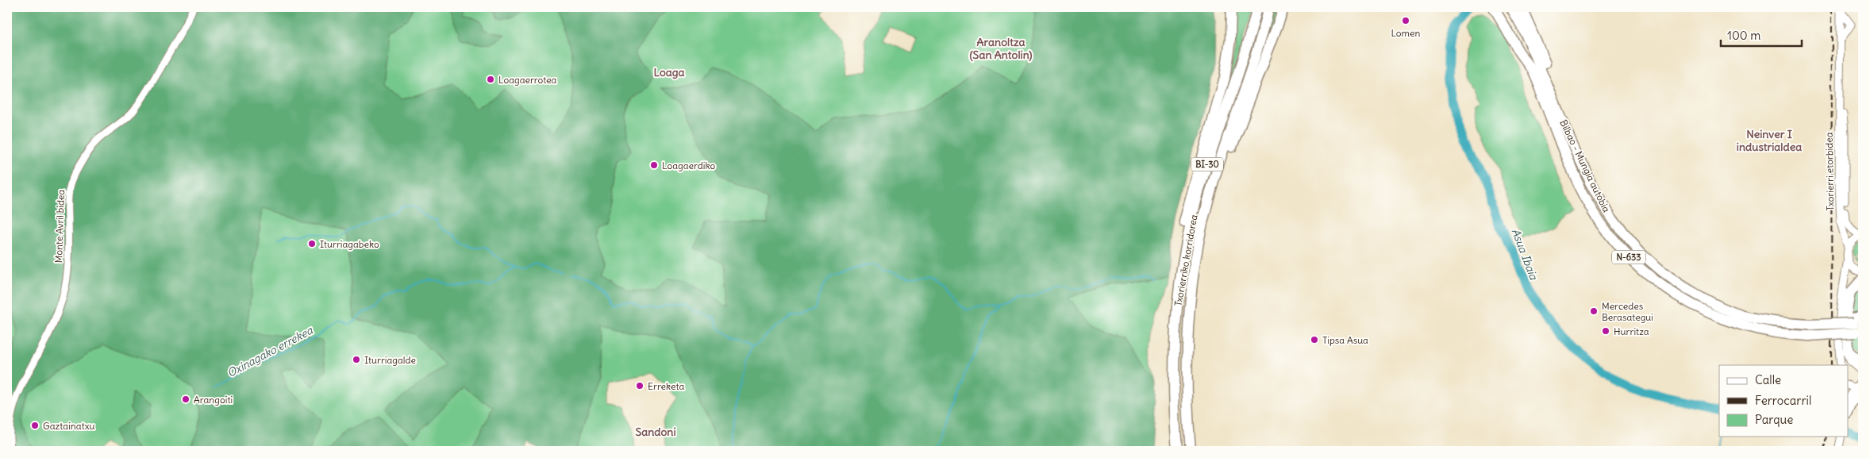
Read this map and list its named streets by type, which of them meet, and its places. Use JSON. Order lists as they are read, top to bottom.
{
  "streets": {
    "highway": [
      "BI-30",
      "Bilbao - Mungia autobia",
      "N-633",
      "Txorierriko korridorea"
    ],
    "street": ["Txorierri etorbidea", "Monte Avril bidea"]
  },
  "districts": [
    "Aranoltza (San Antolin)",
    "Loaga",
    "Neinver I industrialdea",
    "Sandoni"
  ],
  "water": ["Asua Ibaia", "Oxinagako errekea"],
  "places": [
    "Lomen",
    "Loagaerrotea",
    "Loagaerdiko",
    "Iturriagabeko",
    "Mercedes Berasategui",
    "Hurritza",
    "Tipsa Asua",
    "Iturriagalde",
    "Erreketa",
    "Arangoiti",
    "Gaztainatxu"
  ],
  "legend": ["Calle", "Ferrocarril", "Parque"],
  "scale_bar": "100 m"
}
